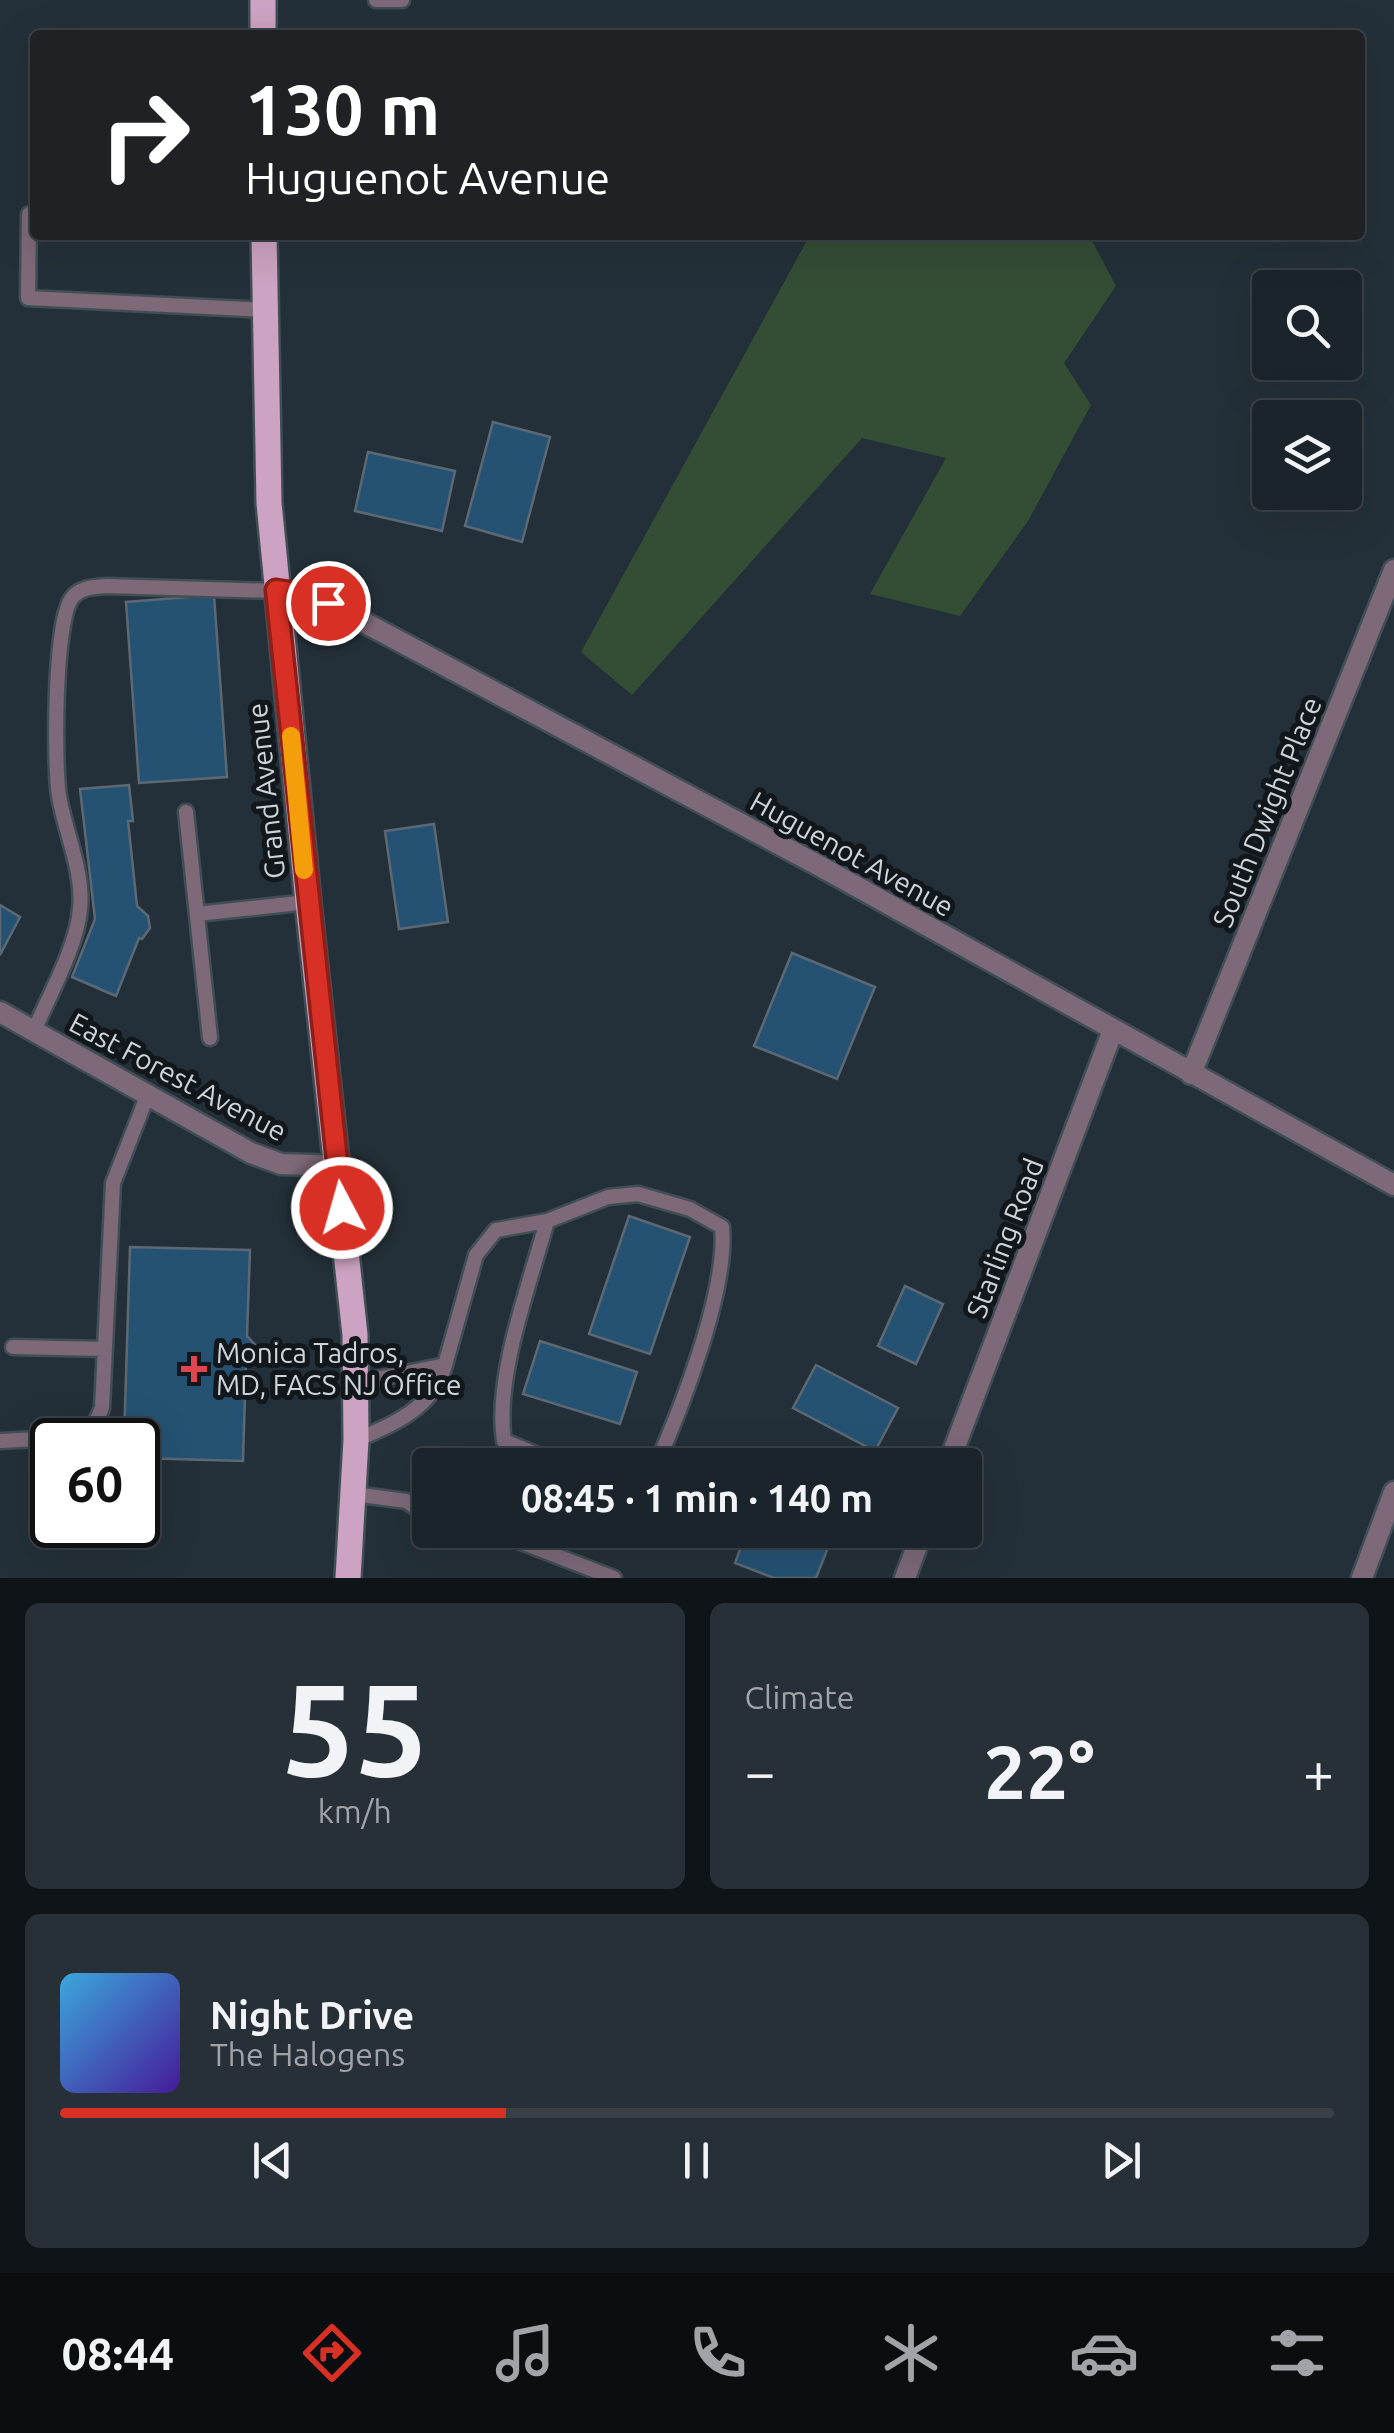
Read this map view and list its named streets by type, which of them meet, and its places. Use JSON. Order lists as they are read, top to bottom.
{
  "streets": {
    "main road": ["Grand Avenue"],
    "street": [
      "South Dwight Place",
      "Huguenot Avenue",
      "East Forest Avenue",
      "Starling Road"
    ]
  },
  "crossings": [
    ["Grand Avenue", "Huguenot Avenue"],
    ["Grand Avenue", "East Forest Avenue"],
    ["South Dwight Place", "Huguenot Avenue"],
    ["Huguenot Avenue", "Starling Road"]
  ],
  "places": {
    "health": ["Monica Tadros, MD, FACS NJ Office"]
  },
  "page": {
    "turn": ["130 m", "Huguenot Avenue"],
    "limit": "60",
    "trip": "08:45 · 1 min · 140 m",
    "tile": [
      ["55", "km/h"],
      "Climate"
    ],
    "heat": ["−", "22°", "+"],
    "song": ["Night Drive", "The Halogens"],
    "tabs": "08:44"
  }
}
